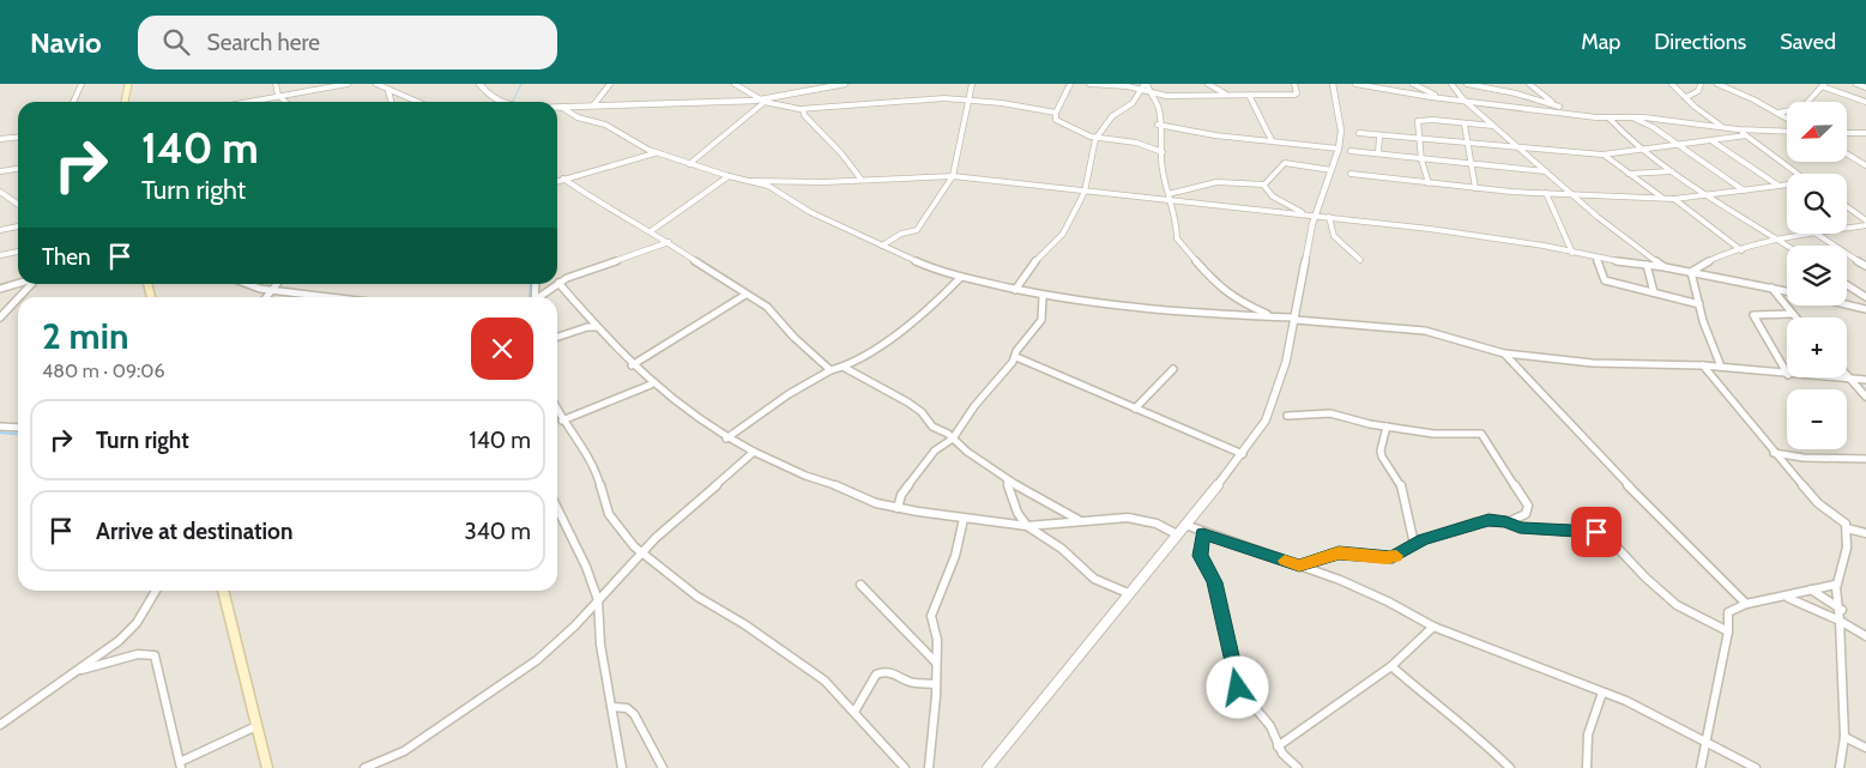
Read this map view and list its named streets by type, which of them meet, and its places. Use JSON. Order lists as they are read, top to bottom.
{
  "north": "bottom left",
  "page": {
    "header": "Navio",
    "search": "Search here",
    "nav": ["Map", "Directions", "Saved"],
    "map_buttons": ["+", "−"],
    "turn": ["140 m", "Turn right"],
    "then": "Then",
    "heading": ["2 min", "480 m · 09:06"],
    "list": [
      {
        "name": "Turn right",
        "value": "140 m"
      },
      {
        "name": "Arrive at destination",
        "value": "340 m"
      }
    ]
  }
}
